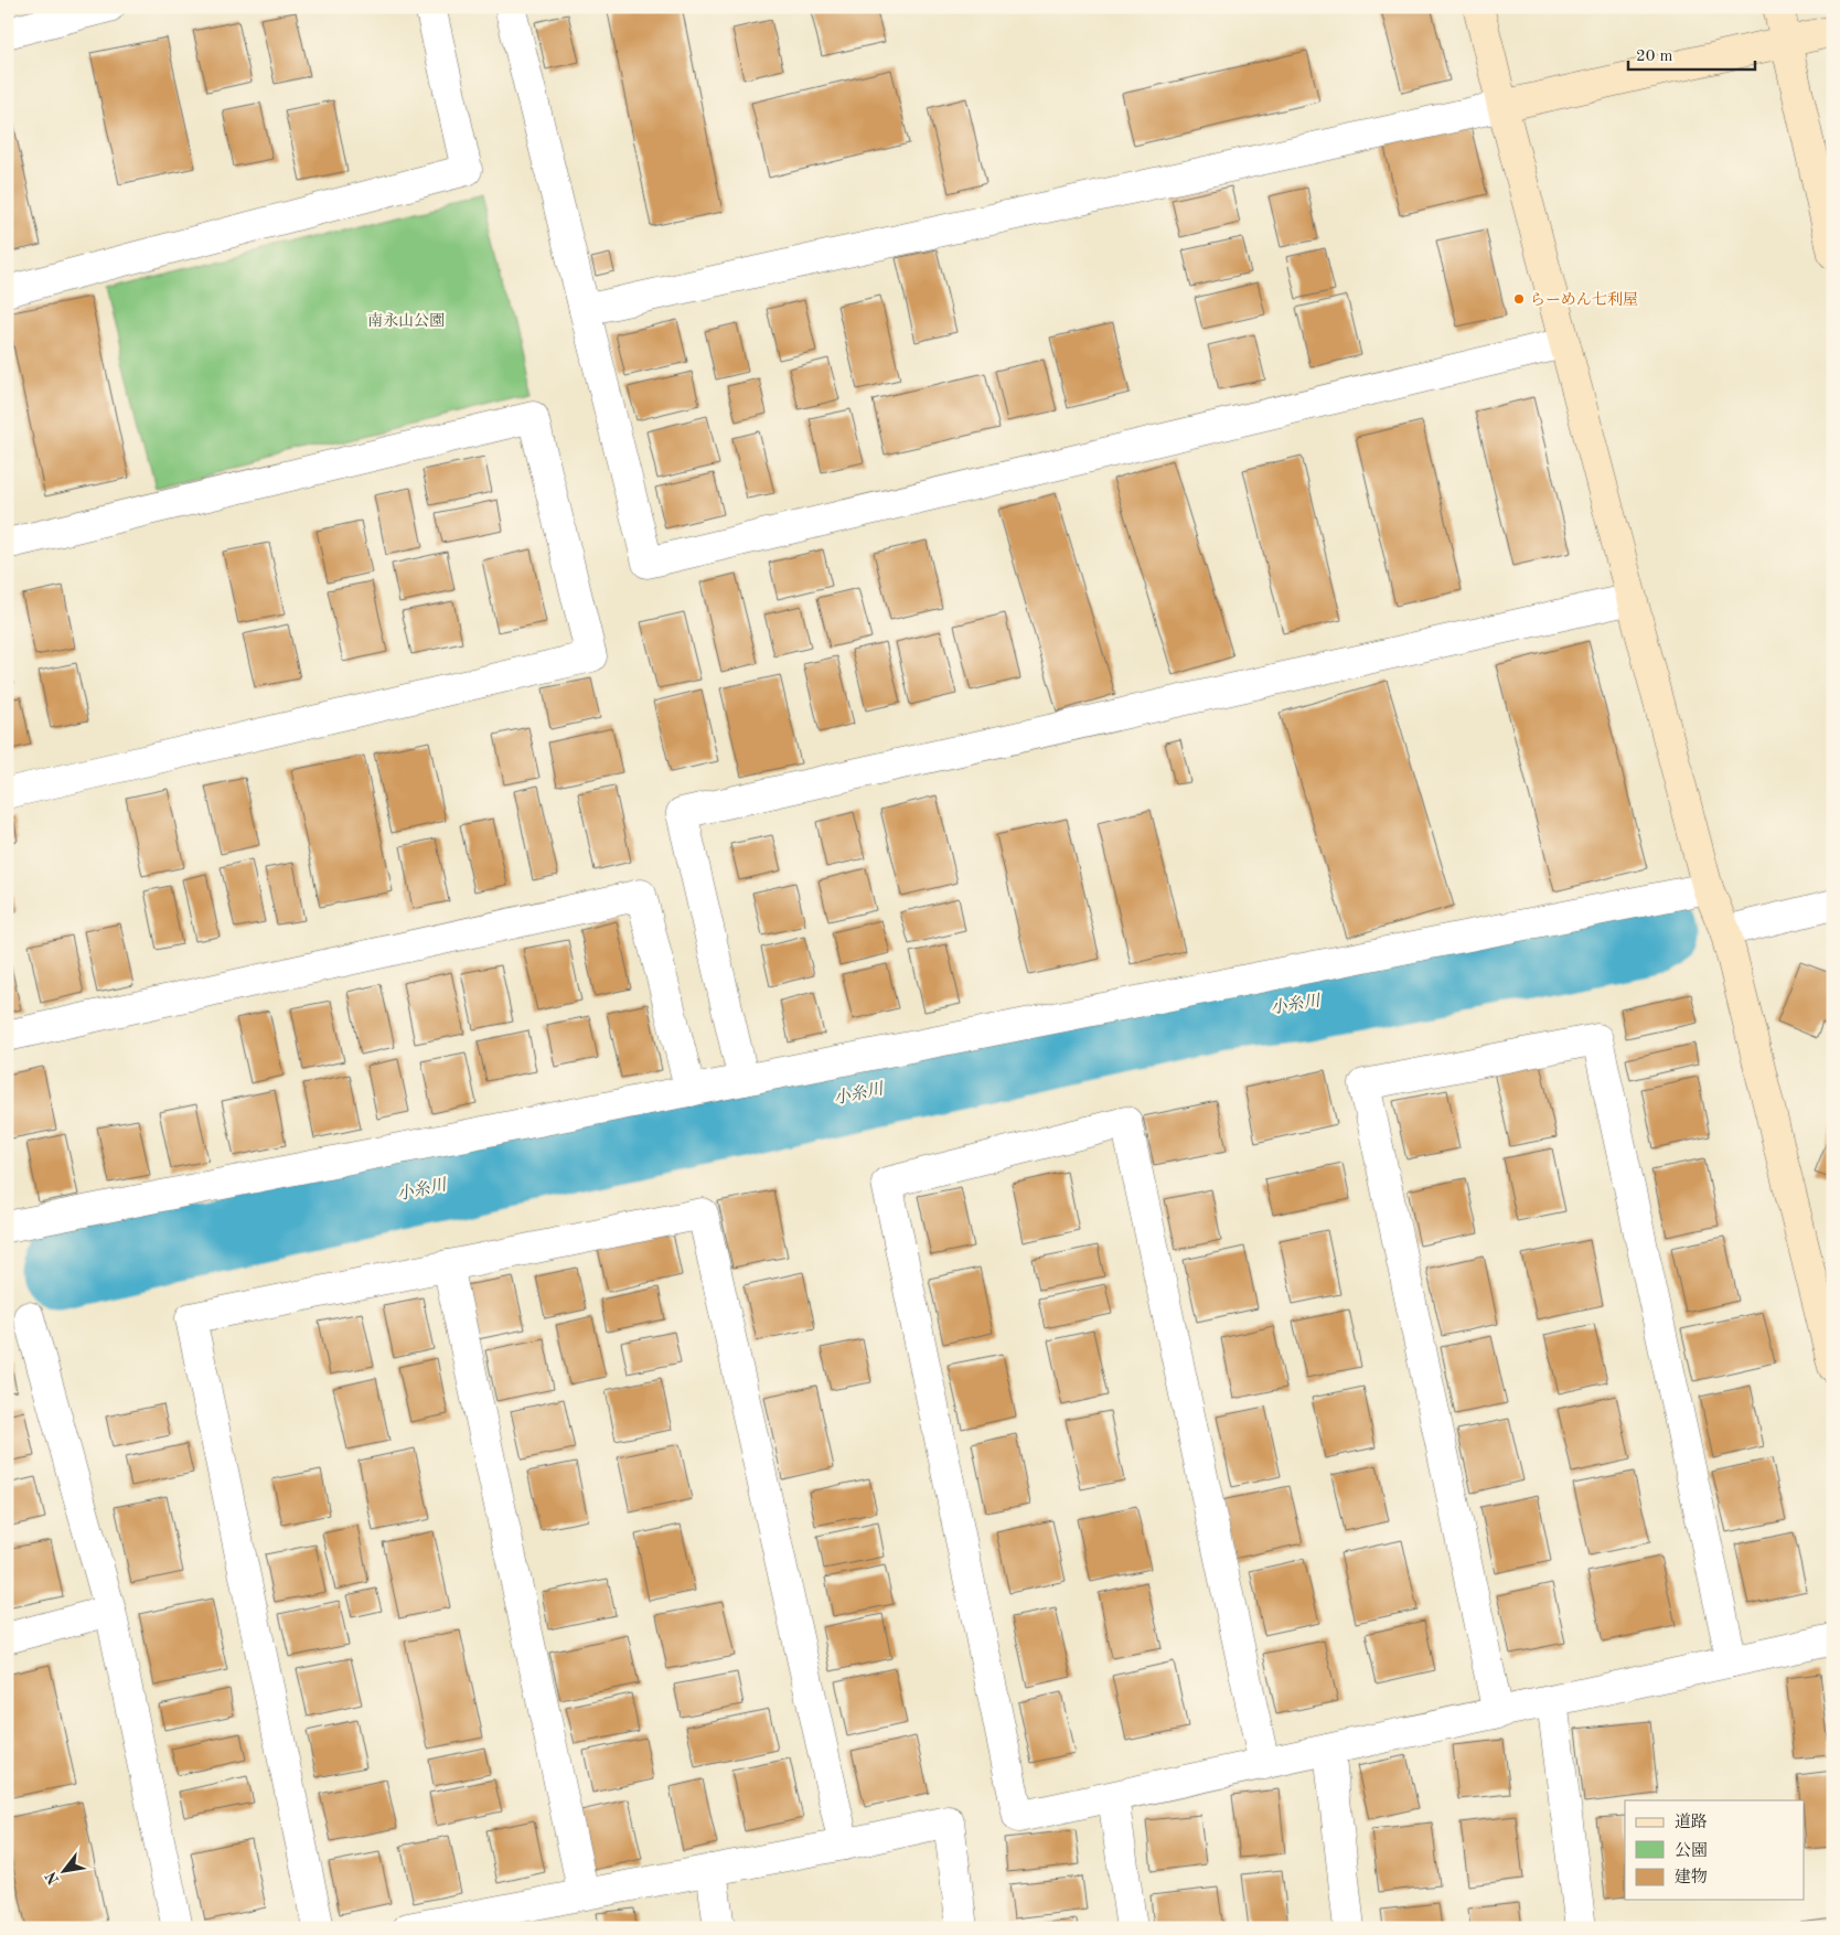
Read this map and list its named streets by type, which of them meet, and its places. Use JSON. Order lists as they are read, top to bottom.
{
  "water": ["小糸川"],
  "parks": ["南永山公園"],
  "places": ["らーめん七利屋"],
  "legend": ["道路", "公園", "建物"],
  "scale_bar": "20 m",
  "north": "bottom left"
}
